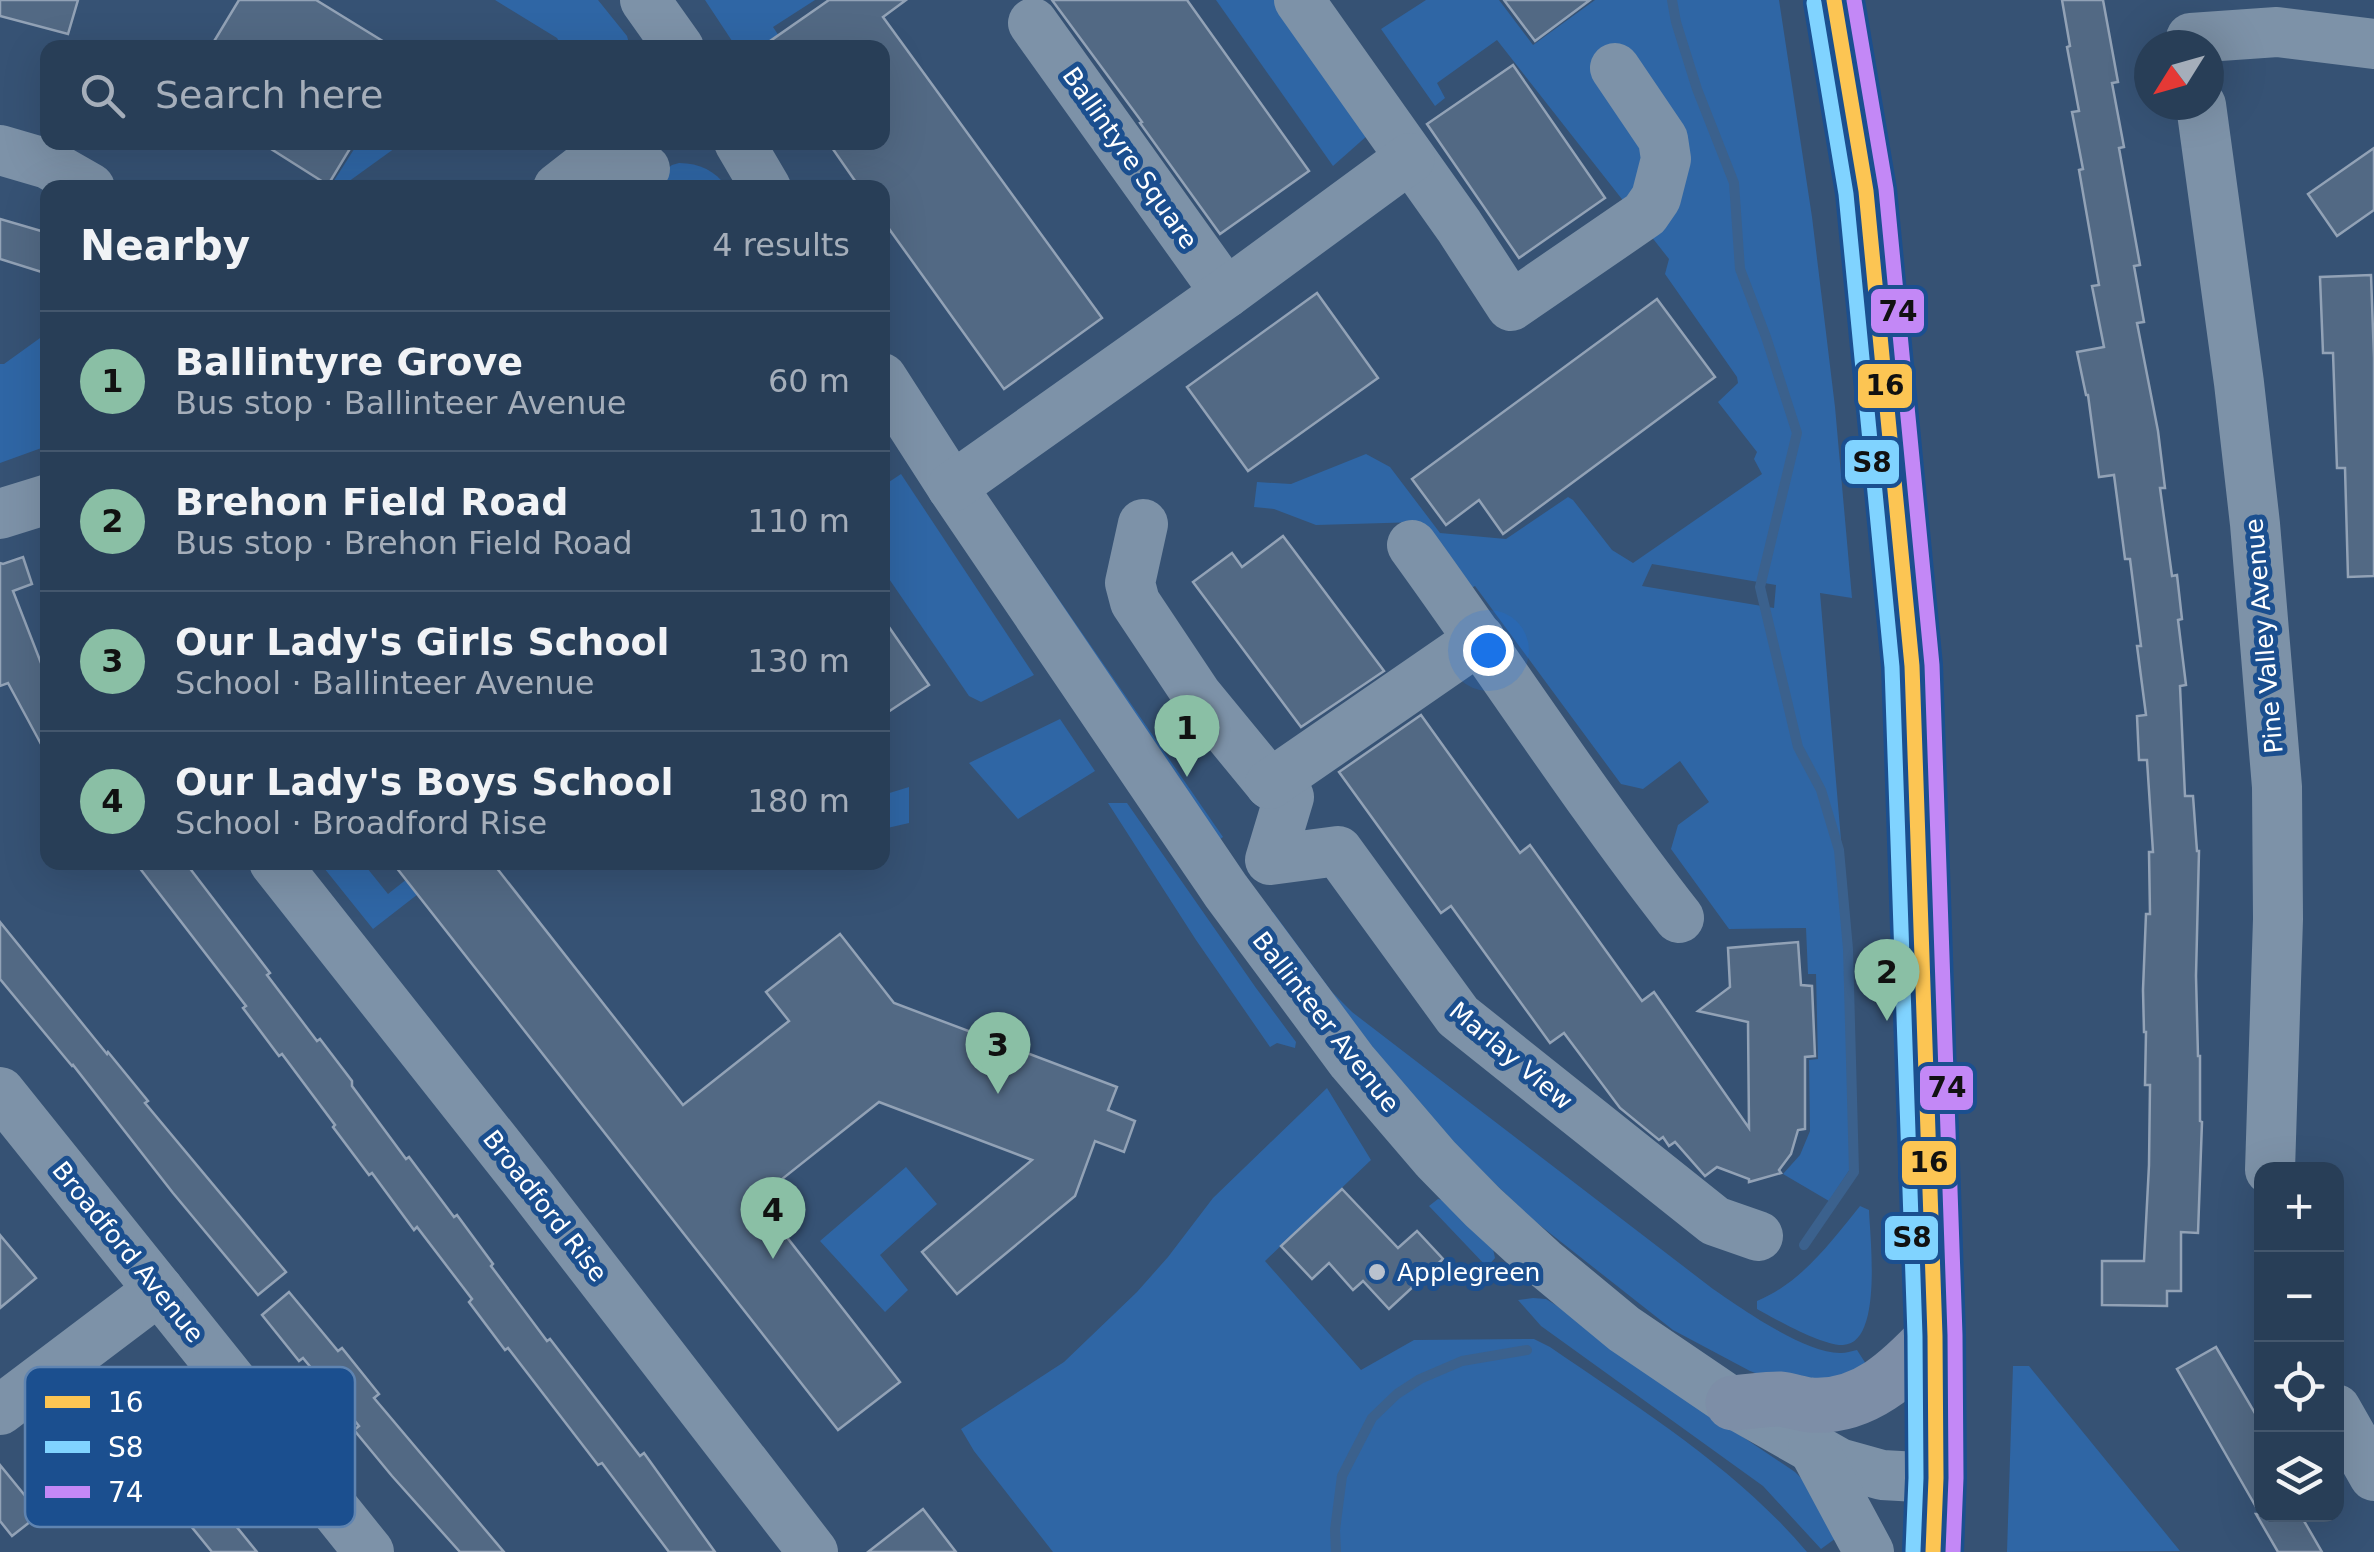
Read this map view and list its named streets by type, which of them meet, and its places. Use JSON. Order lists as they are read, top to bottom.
{
  "streets": {
    "street": [
      "Ballintyre Square",
      "Pine Valley Avenue",
      "Ballinteer Avenue",
      "Marlay View",
      "Broadford Rise",
      "Broadford Avenue"
    ]
  },
  "places": ["Applegreen"],
  "lines": ["transit line 16", "transit line 74", "transit line S8"],
  "legend": ["16", "S8", "74"],
  "north": "bottom left",
  "page": {
    "search": "Search here",
    "heading": ["Nearby", "4 results"],
    "list": [
      {
        "mark": "1",
        "name": "Ballintyre Grove",
        "note": "Bus stop · Ballinteer Avenue",
        "value": "60 m"
      },
      {
        "mark": "2",
        "name": "Brehon Field Road",
        "note": "Bus stop · Brehon Field Road",
        "value": "110 m"
      },
      {
        "mark": "3",
        "name": "Our Lady's Girls School",
        "note": "School · Ballinteer Avenue",
        "value": "130 m"
      },
      {
        "mark": "4",
        "name": "Our Lady's Boys School",
        "note": "School · Broadford Rise",
        "value": "180 m"
      }
    ],
    "pins": [
      "1",
      "2",
      "3",
      "4"
    ],
    "map_buttons": ["+", "−"]
  }
}
